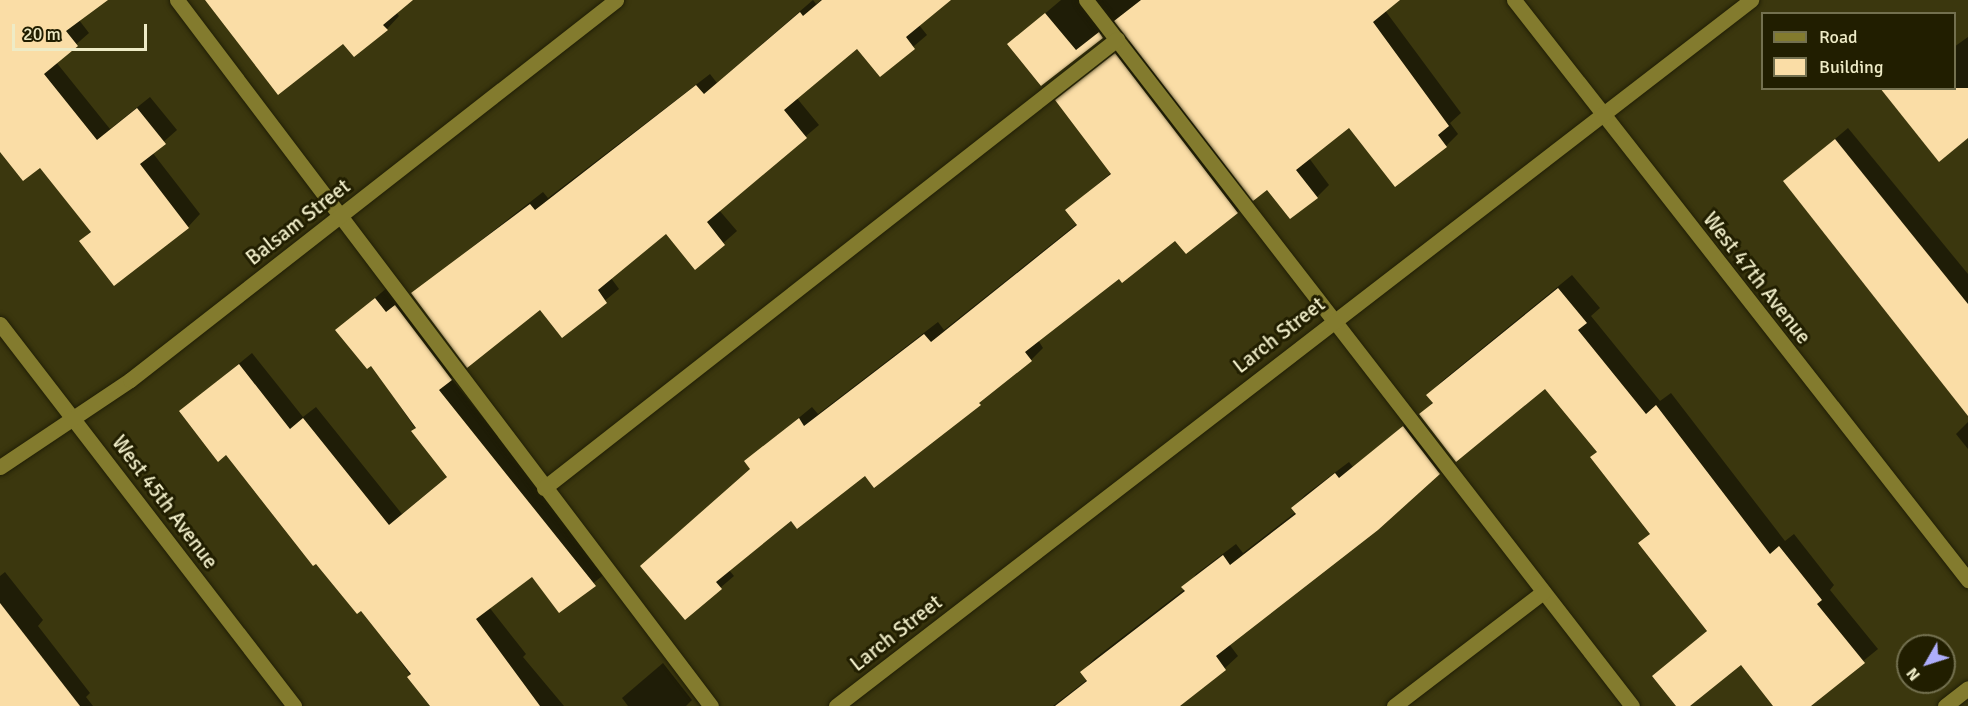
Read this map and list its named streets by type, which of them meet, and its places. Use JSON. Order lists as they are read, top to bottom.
{
  "streets": {
    "street": [
      "Balsam Street",
      "West 47th Avenue",
      "Larch Street",
      "West 45th Avenue"
    ]
  },
  "crossings": [
    ["Balsam Street", "West 45th Avenue"],
    ["West 47th Avenue", "Larch Street"]
  ],
  "legend": ["Road", "Building"],
  "scale_bar": "20 m",
  "north": "bottom left"
}
